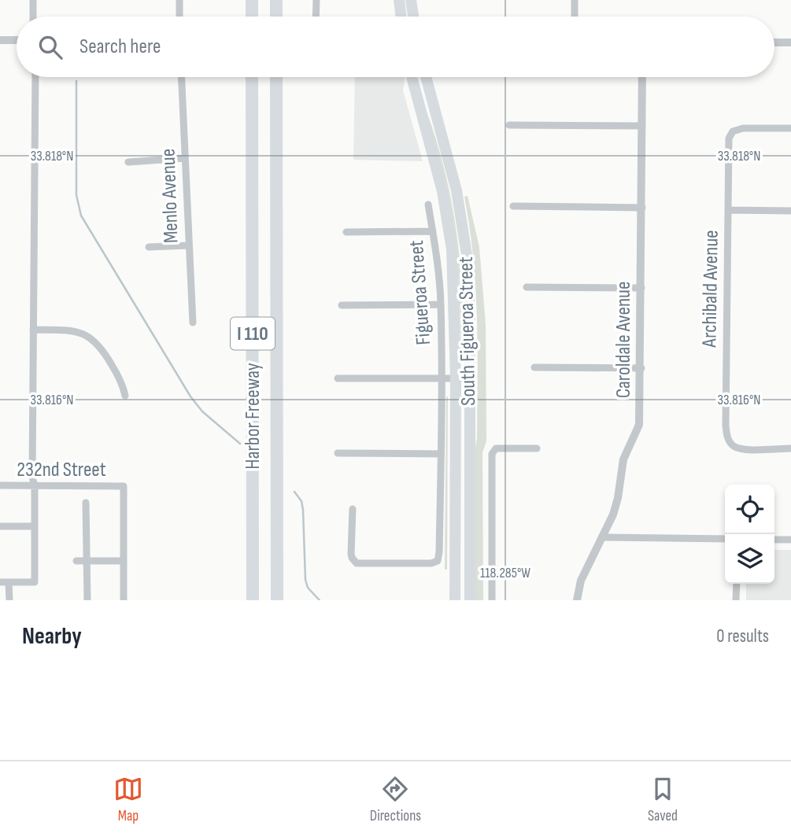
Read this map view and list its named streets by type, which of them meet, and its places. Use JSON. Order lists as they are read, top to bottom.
{
  "streets": {
    "highway": ["I 110", "Harbor Freeway"],
    "main road": ["South Figueroa Street"],
    "street": [
      "Menlo Avenue",
      "Archibald Avenue",
      "Figueroa Street",
      "Caroldale Avenue",
      "232nd Street"
    ]
  },
  "page": {
    "search": "Search here",
    "heading": ["Nearby", "0 results"],
    "nav": ["Map", "Directions", "Saved"]
  },
  "coordinates": ["33.818°N", "33.816°N", "118.285°W"]
}
